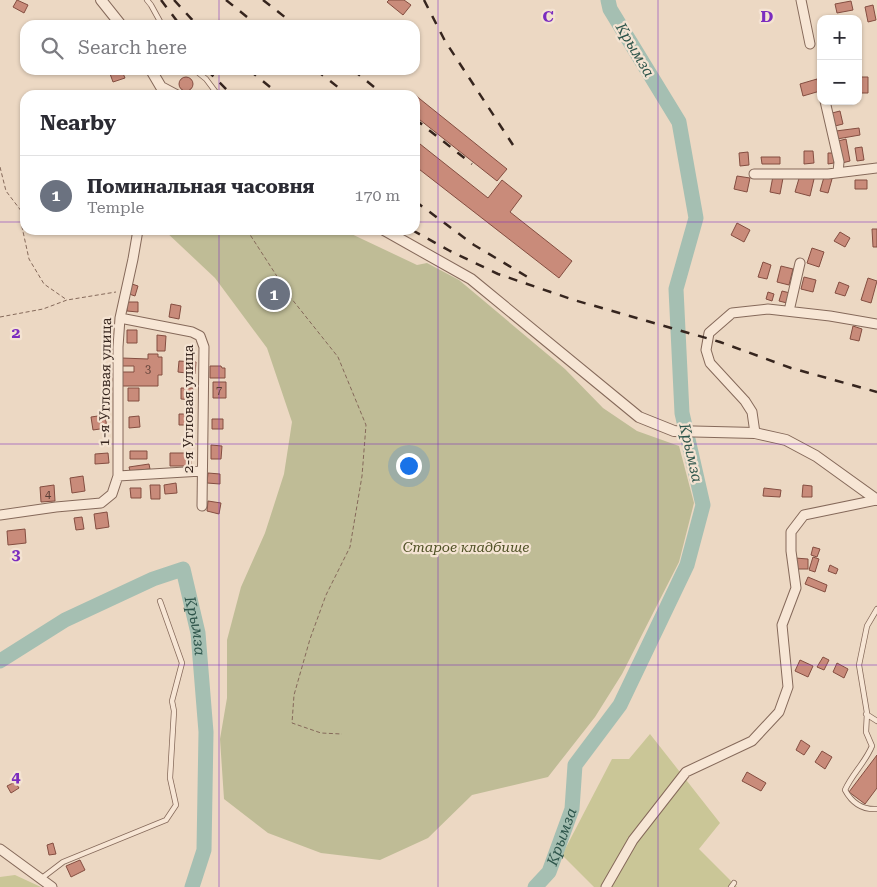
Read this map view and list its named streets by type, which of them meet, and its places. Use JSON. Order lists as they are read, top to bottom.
{
  "streets": {
    "street": ["1-я Угловая улица", "2-я Угловая улица"]
  },
  "crossings": [
    ["1-я Угловая улица", "2-я Угловая улица"]
  ],
  "water": ["Крымза"],
  "parks": ["Старое кладбище"],
  "house_numbers": ["3", "7", "4"],
  "page": {
    "map_buttons": ["+", "−"],
    "search": "Search here",
    "heading": "Nearby",
    "list": [
      {
        "mark": "1",
        "name": "Поминальная часовня",
        "note": "Temple",
        "value": "170 m"
      }
    ],
    "pins": "1"
  },
  "grid": {
    "columns": ["C", "D"],
    "rows": ["2", "3", "4"]
  }
}
